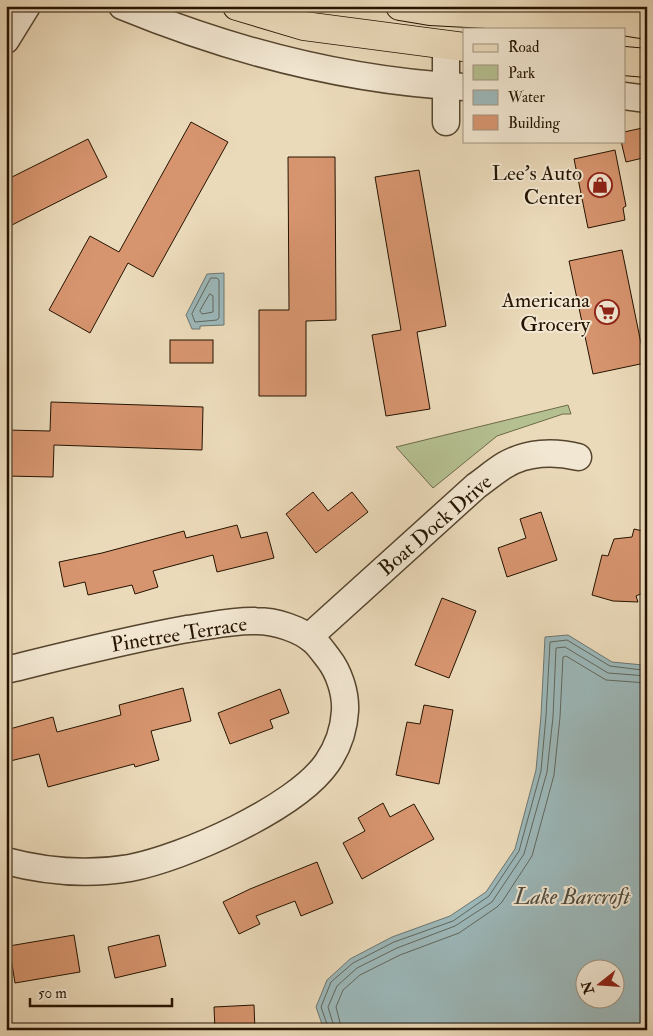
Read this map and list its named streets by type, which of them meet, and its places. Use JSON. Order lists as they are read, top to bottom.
{
  "streets": {
    "street": ["Boat Dock Drive", "Pinetree Terrace"]
  },
  "crossings": [
    ["Boat Dock Drive", "Pinetree Terrace"]
  ],
  "water": ["Lake Barcroft"],
  "places": {
    "shop": ["Lee's Auto Center"],
    "supermarket": ["Americana Grocery"]
  },
  "legend": [
    "Road",
    "Park",
    "Water",
    "Building"
  ],
  "scale_bar": "50 m",
  "north": "left"
}
